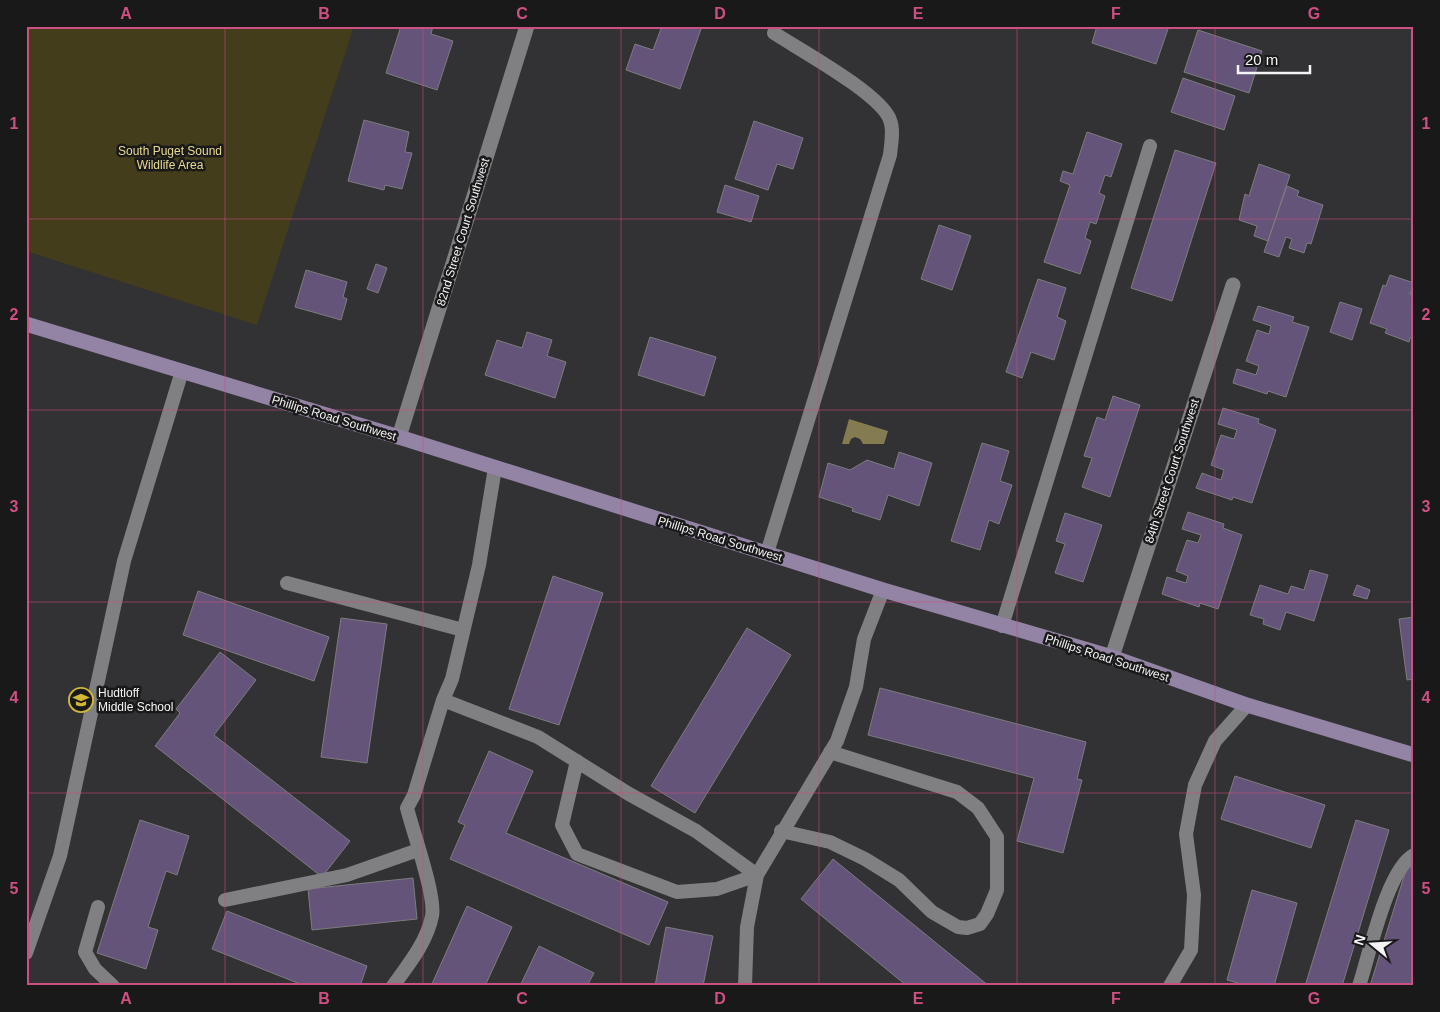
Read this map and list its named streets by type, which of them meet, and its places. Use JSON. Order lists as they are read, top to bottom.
{
  "streets": {
    "street": ["82nd Street Court Southwest", "Phillips Road Southwest", "84th Street Court Southwest"]
  },
  "crossings": [
    ["82nd Street Court Southwest", "Phillips Road Southwest"],
    ["Phillips Road Southwest", "84th Street Court Southwest"]
  ],
  "parks": ["South Puget Sound Wildlife Area"],
  "places": {
    "school or university": ["Hudtloff Middle School"]
  },
  "scale_bar": "20 m",
  "north": "left",
  "grid": {
    "columns": [
      "A",
      "B",
      "C",
      "D",
      "E",
      "F",
      "G"
    ],
    "rows": [
      "1",
      "2",
      "3",
      "4",
      "5"
    ]
  }
}
